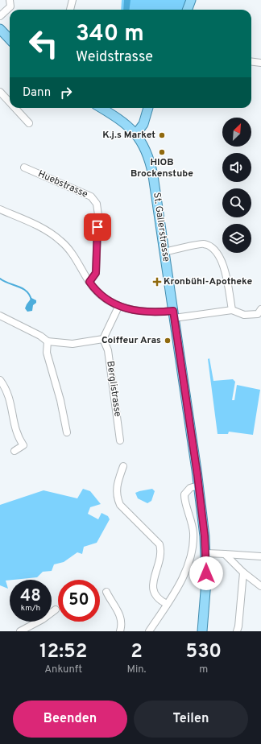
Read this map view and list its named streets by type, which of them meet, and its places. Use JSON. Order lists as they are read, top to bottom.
{
  "streets": {
    "main road": ["St. Gallerstrasse"],
    "street": ["Huebstrasse", "Berglistrasse"]
  },
  "places": {
    "other": ["K.j.s Market", "HIOB Brockenstube", "Coiffeur Aras"],
    "health": ["Kronbühl-Apotheke"]
  },
  "north": "top right",
  "page": {
    "turn": ["340 m", "Weidstrasse"],
    "then": "Dann",
    "speed": "48 km/h",
    "limit": "50",
    "eta": [
      "12:52",
      "Ankunft",
      "2",
      "Min.",
      "530",
      "m"
    ],
    "buttons": ["Beenden", "Teilen"]
  }
}
